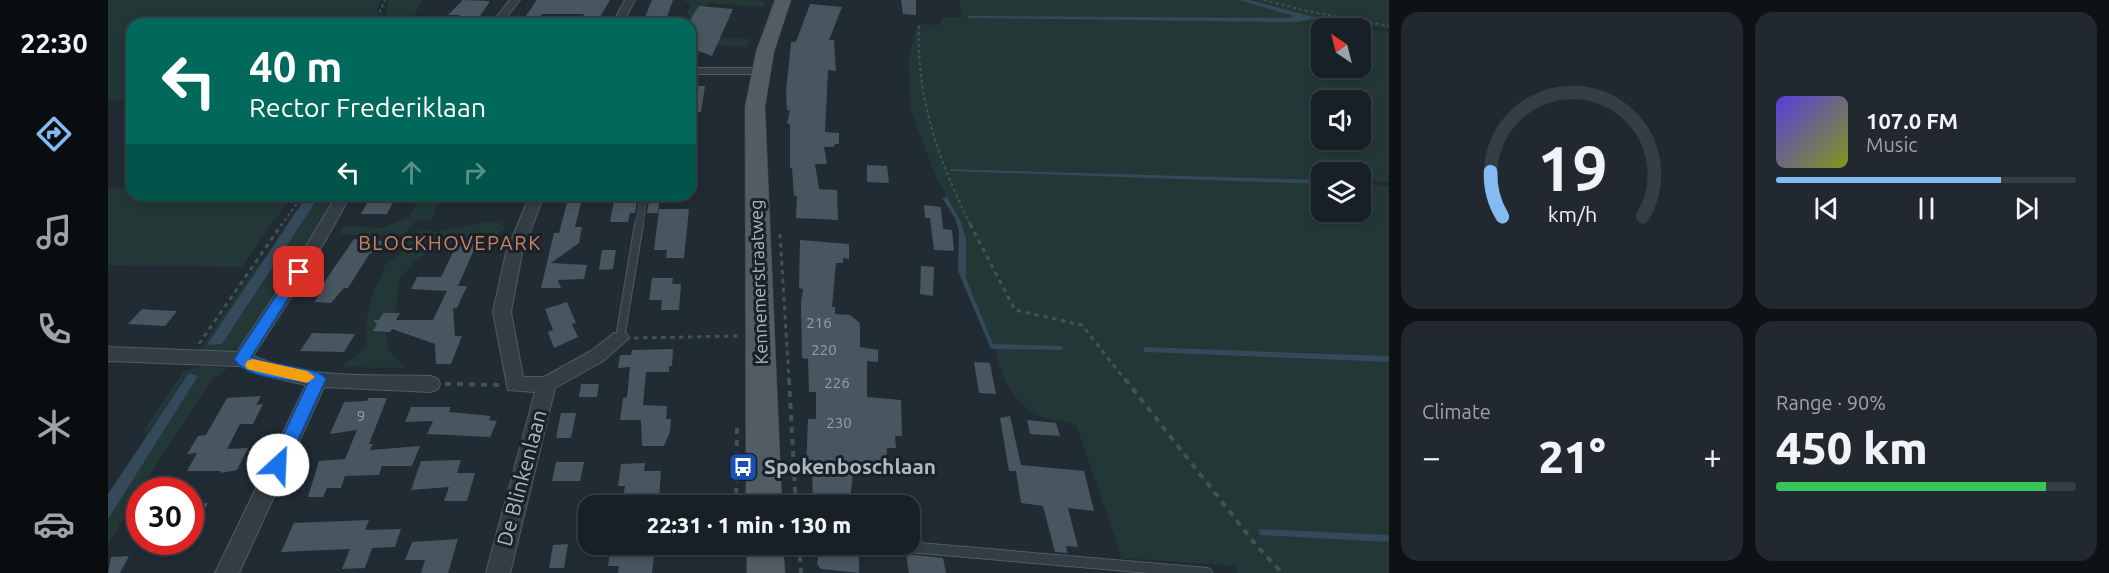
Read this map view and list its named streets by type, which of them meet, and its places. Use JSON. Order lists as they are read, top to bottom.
{
  "streets": {
    "main road": ["Kennemerstraatweg"],
    "street": ["De Blinkenlaan"]
  },
  "districts": ["BLOCKHOVEPARK"],
  "places": {
    "bus stop": ["Spokenboschlaan"]
  },
  "house_numbers": [
    "216",
    "220",
    "226",
    "9",
    "230"
  ],
  "north": "top left",
  "page": {
    "tabs": "22:30",
    "turn": ["40 m", "Rector Frederiklaan"],
    "song": ["107.0 FM", "Music"],
    "tile": [
      "Climate",
      ["Range · 90%", "450 km"]
    ],
    "heat": ["−", "21°", "+"],
    "limit": "30",
    "trip": "22:31 · 1 min · 130 m",
    "gauge": ["19", "km/h"]
  }
}
